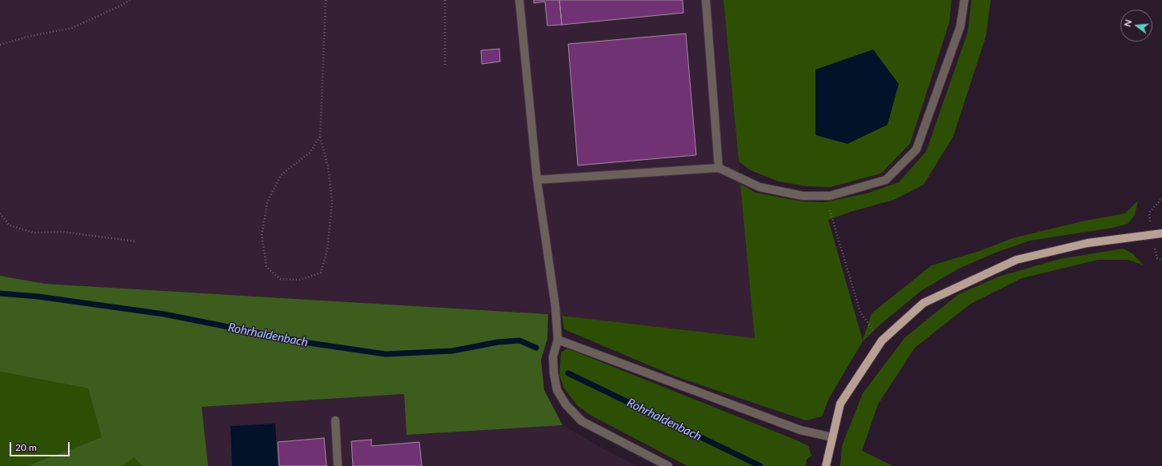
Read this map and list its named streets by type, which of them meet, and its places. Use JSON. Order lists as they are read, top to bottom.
{
  "water": ["Rohrhaldenbach"],
  "scale_bar": "20 m",
  "north": "left"
}
